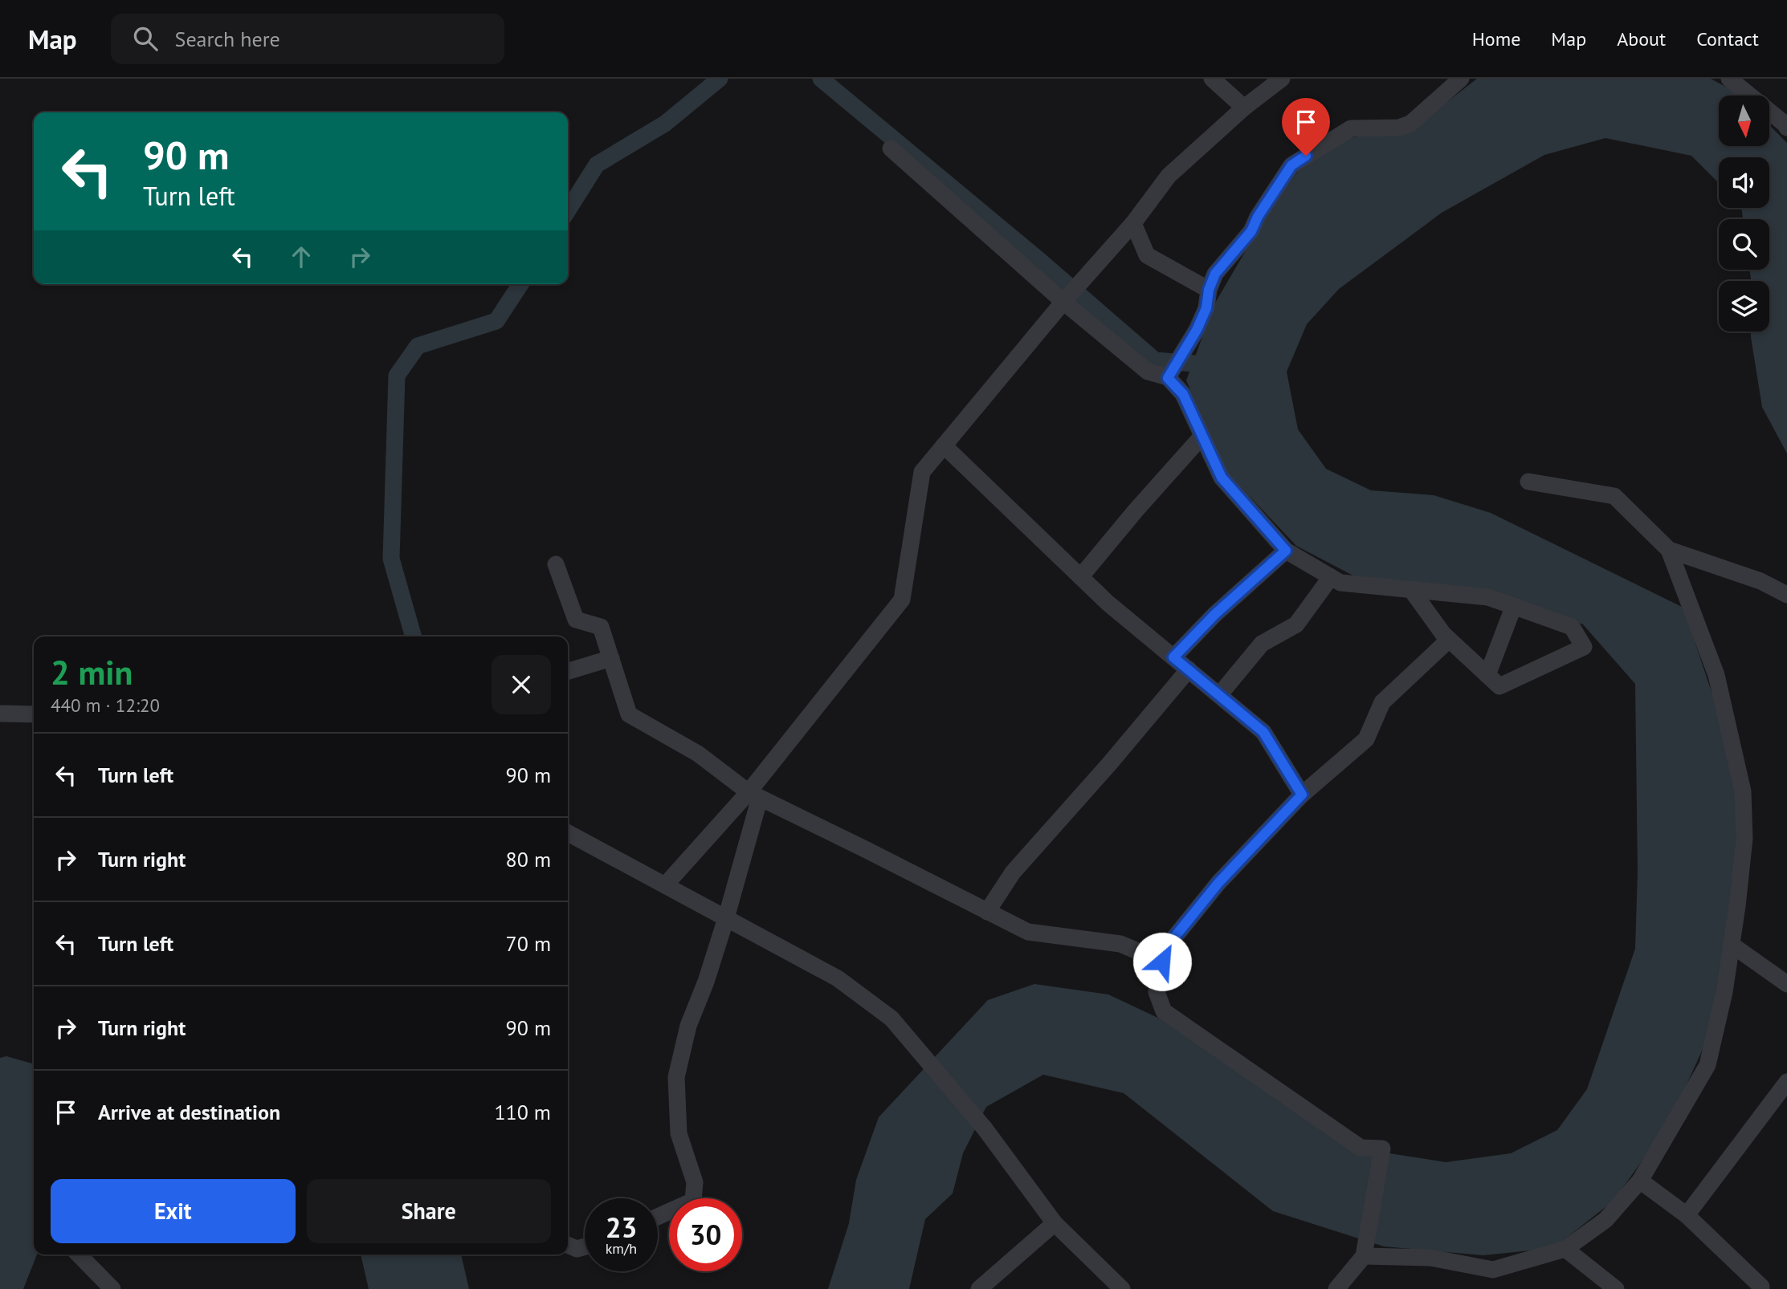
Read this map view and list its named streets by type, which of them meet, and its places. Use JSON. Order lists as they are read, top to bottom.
{
  "north": "bottom",
  "page": {
    "header": "Map",
    "search": "Search here",
    "nav": [
      "Home",
      "Map",
      "About",
      "Contact"
    ],
    "turn": ["90 m", "Turn left"],
    "heading": ["2 min", "440 m · 12:20"],
    "list": [
      {
        "name": "Turn left",
        "value": "90 m"
      },
      {
        "name": "Turn right",
        "value": "80 m"
      },
      {
        "name": "Turn left",
        "value": "70 m"
      },
      {
        "name": "Turn right",
        "value": "90 m"
      },
      {
        "name": "Arrive at destination",
        "value": "110 m"
      }
    ],
    "buttons": ["Exit", "Share"],
    "speed": "23 km/h",
    "limit": "30"
  }
}
